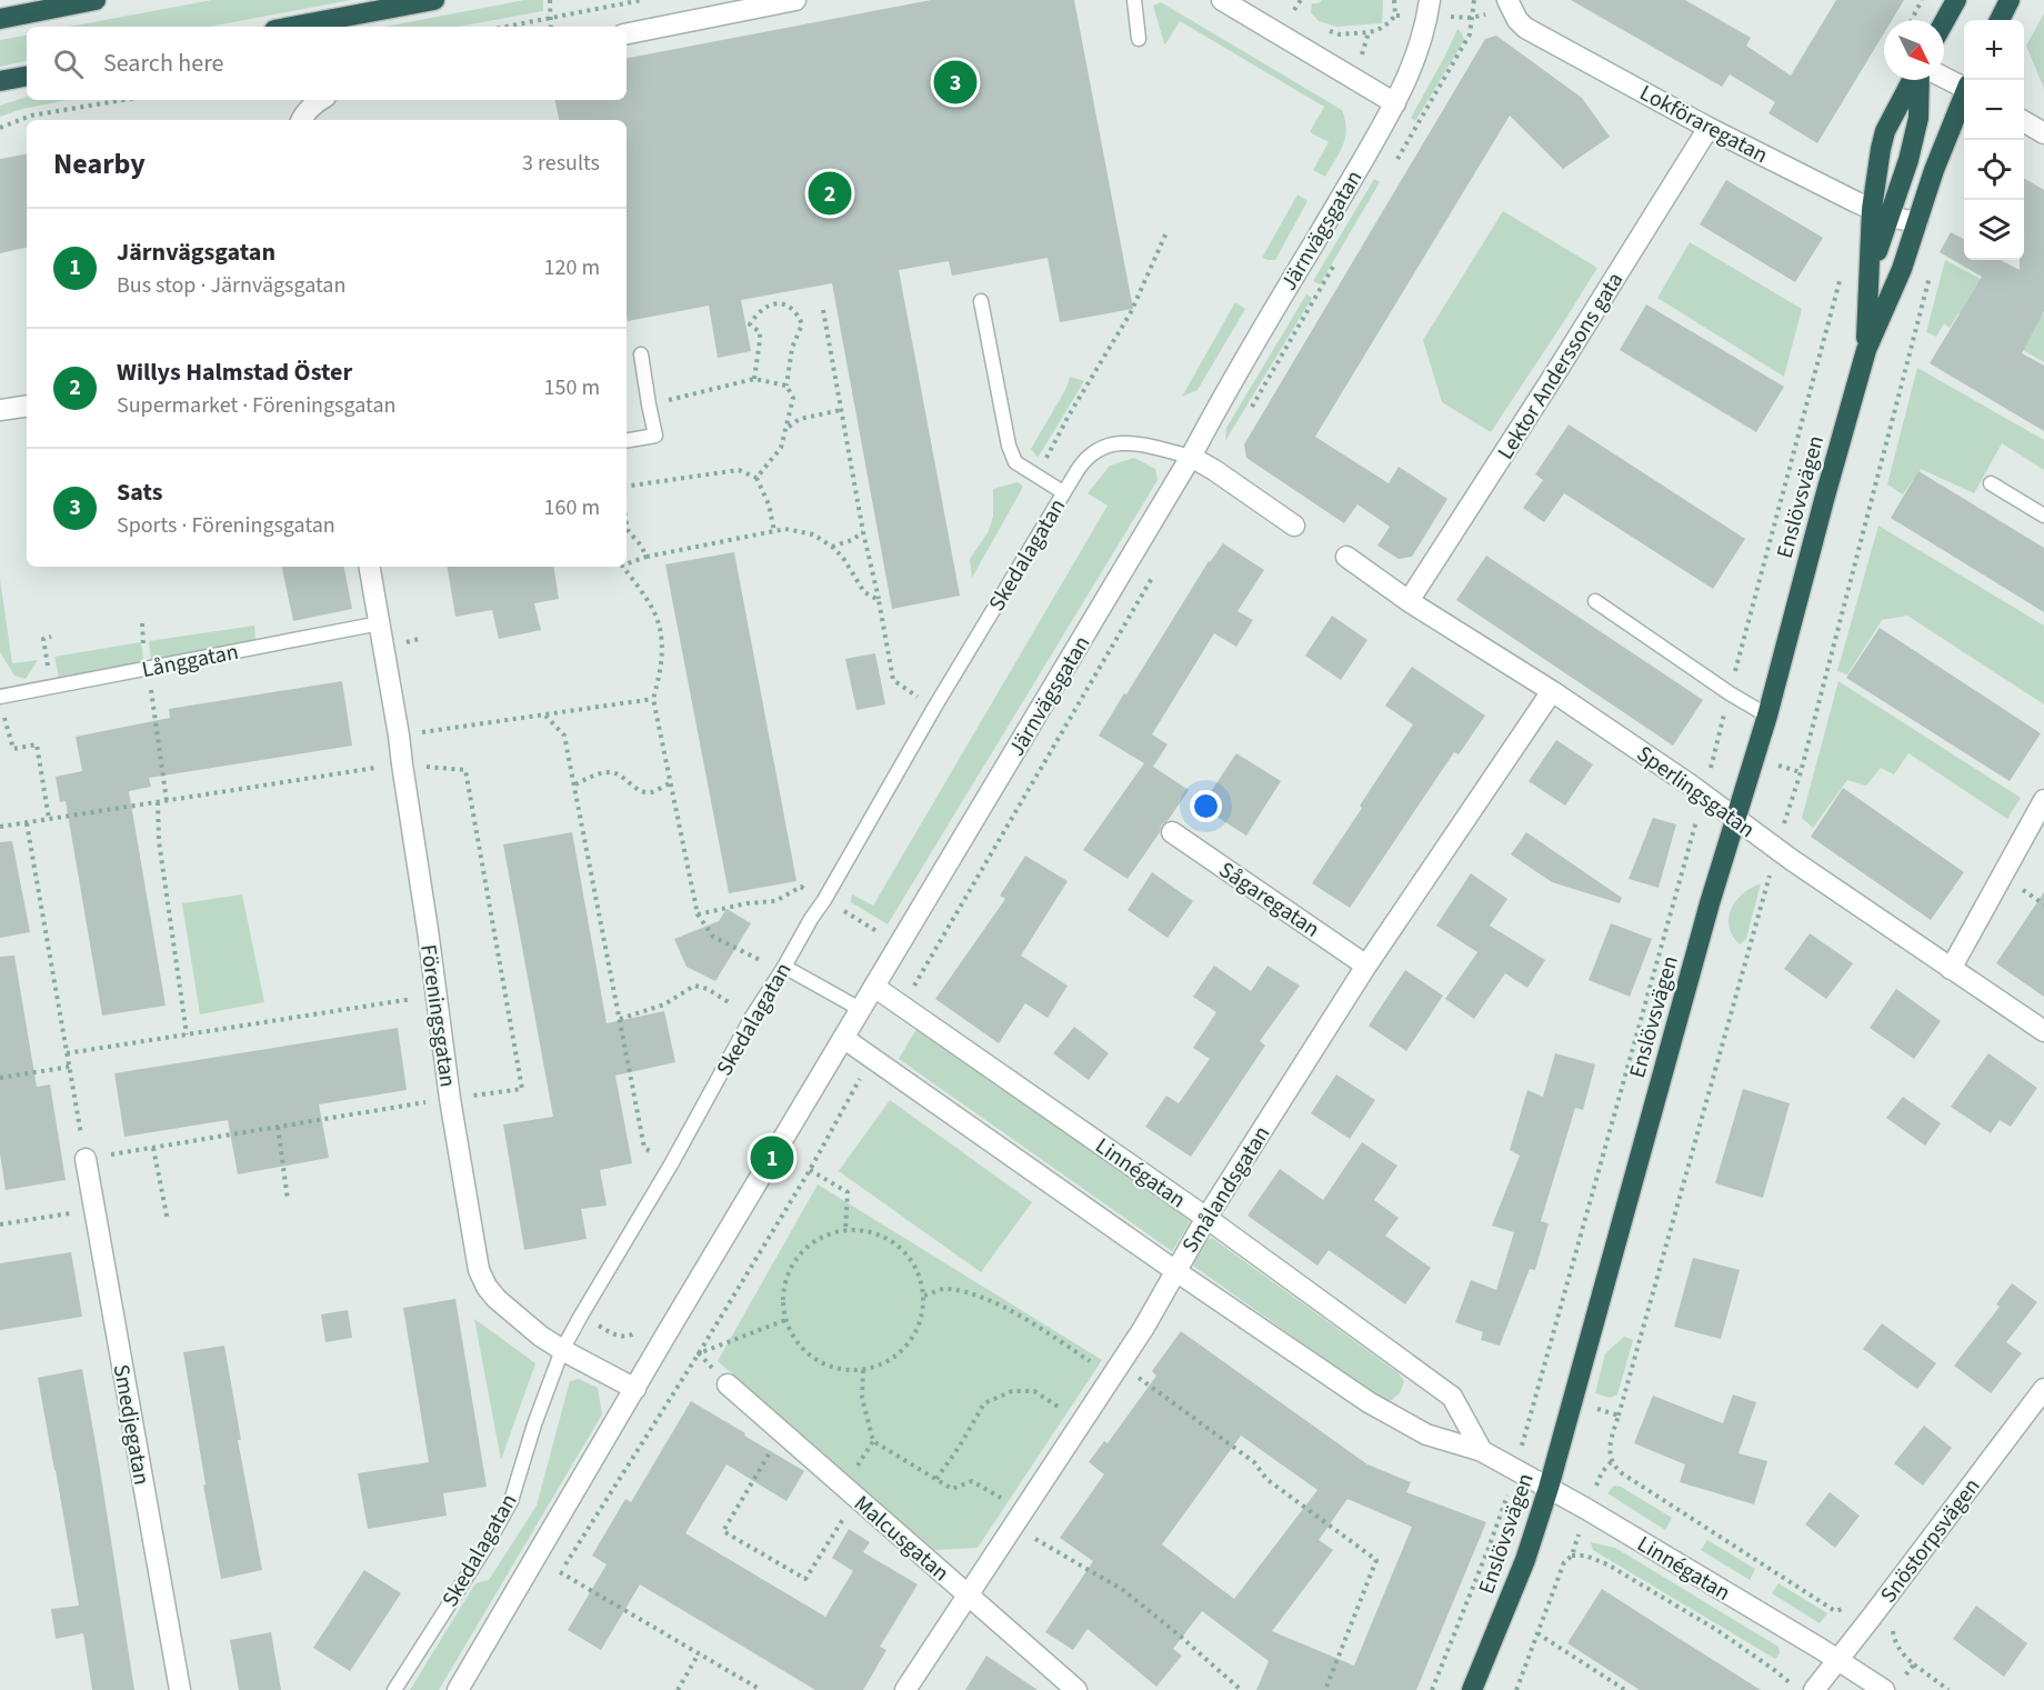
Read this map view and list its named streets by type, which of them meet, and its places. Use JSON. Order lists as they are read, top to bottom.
{
  "streets": {
    "highway": ["Enslövsvägen"],
    "street": [
      "Lokföraregatan",
      "Järnvägsgatan",
      "Lektor Anderssons gata",
      "Sperlingsgatan",
      "Sågaregatan",
      "Föreningsgatan",
      "Linnégatan",
      "Smålandsgatan",
      "Smedjegatan",
      "Malcusgatan",
      "Snöstorpsvägen"
    ],
    "lane": ["Skedalagatan", "Långgatan"]
  },
  "crossings": [
    ["Lokföraregatan", "Lektor Anderssons gata"],
    ["Lokföraregatan", "Enslövsvägen"],
    ["Järnvägsgatan", "Skedalagatan"],
    ["Järnvägsgatan", "Föreningsgatan"],
    ["Järnvägsgatan", "Linnégatan"],
    ["Lektor Anderssons gata", "Sperlingsgatan"],
    ["Enslövsvägen", "Sperlingsgatan"],
    ["Enslövsvägen", "Linnégatan"],
    ["Skedalagatan", "Föreningsgatan"],
    ["Långgatan", "Föreningsgatan"],
    ["Sperlingsgatan", "Smålandsgatan"],
    ["Sågaregatan", "Smålandsgatan"],
    ["Linnégatan", "Smålandsgatan"],
    ["Linnégatan", "Snöstorpsvägen"],
    ["Smålandsgatan", "Malcusgatan"]
  ],
  "north": "bottom right",
  "page": {
    "map_buttons": ["+", "−"],
    "search": "Search here",
    "pins": ["3", "2", "1"],
    "heading": ["Nearby", "3 results"],
    "list": [
      {
        "mark": "1",
        "name": "Järnvägsgatan",
        "note": "Bus stop · Järnvägsgatan",
        "value": "120 m"
      },
      {
        "mark": "2",
        "name": "Willys Halmstad Öster",
        "note": "Supermarket · Föreningsgatan",
        "value": "150 m"
      },
      {
        "mark": "3",
        "name": "Sats",
        "note": "Sports · Föreningsgatan",
        "value": "160 m"
      }
    ]
  }
}
